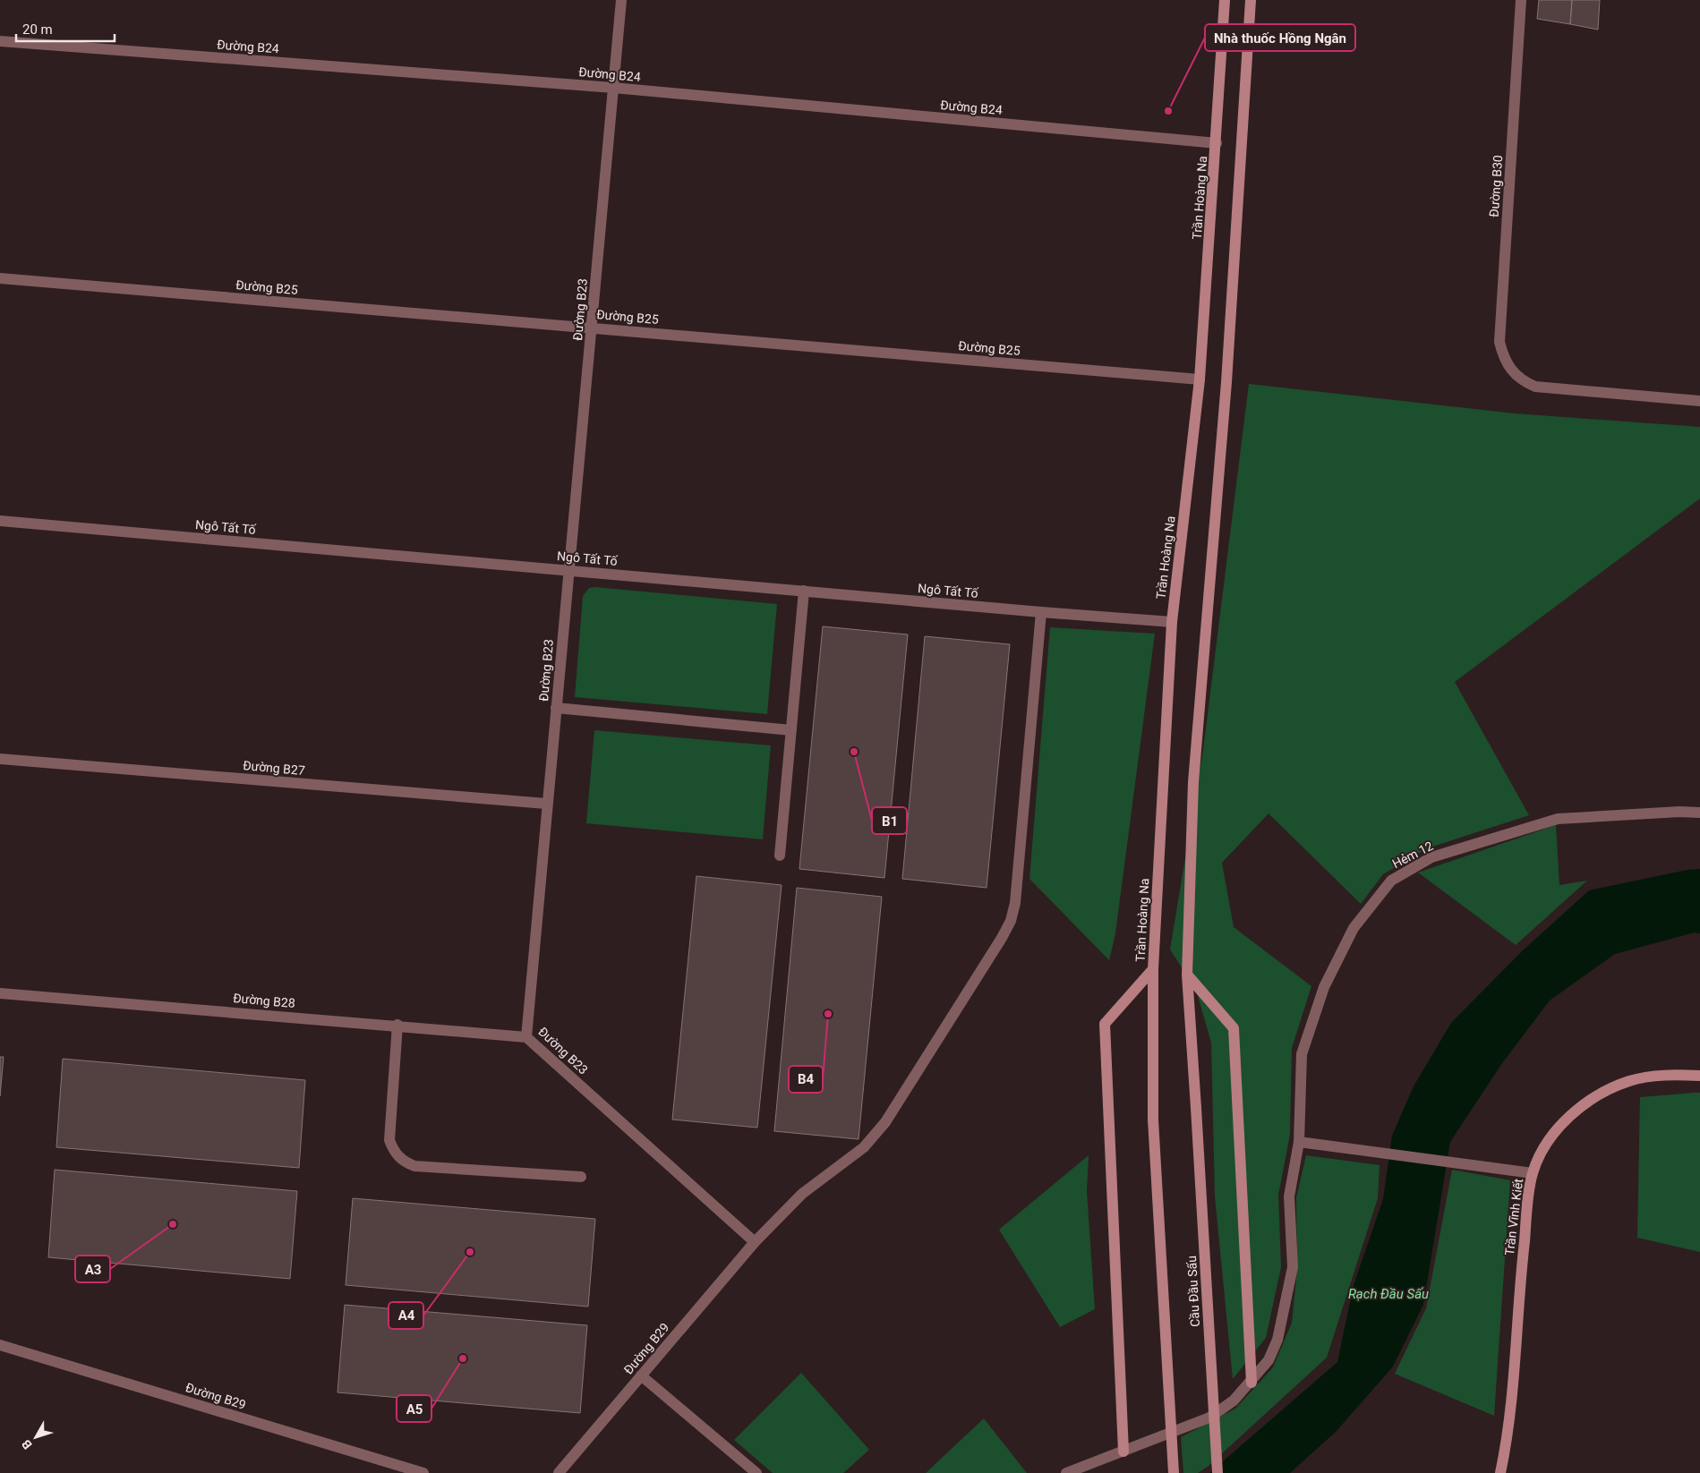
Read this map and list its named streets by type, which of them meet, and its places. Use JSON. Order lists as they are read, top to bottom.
{
  "streets": {
    "main road": ["Trần Hoàng Na", "Trần Vĩnh Kiết", "Cầu Đầu Sấu"],
    "street": [
      "Đường B24",
      "Đường B30",
      "Đường B25",
      "Đường B23",
      "Ngô Tất Tố",
      "Đường B27",
      "Hẻm 12",
      "Đường B28",
      "Đường B29"
    ]
  },
  "crossings": [
    ["Đường B24", "Trần Hoàng Na"],
    ["Đường B24", "Đường B23"],
    ["Trần Hoàng Na", "Đường B25"],
    ["Trần Hoàng Na", "Ngô Tất Tố"],
    ["Đường B25", "Đường B23"],
    ["Đường B23", "Ngô Tất Tố"],
    ["Đường B23", "Đường B27"],
    ["Đường B23", "Đường B28"],
    ["Đường B23", "Đường B29"],
    ["Ngô Tất Tố", "Đường B29"]
  ],
  "water": ["Rạch Đầu Sấu"],
  "places": [
    "Nhà thuốc Hồng Ngân",
    "B1",
    "B4",
    "A3",
    "A4",
    "A5"
  ],
  "scale_bar": "20 m",
  "north": "bottom left"
}
